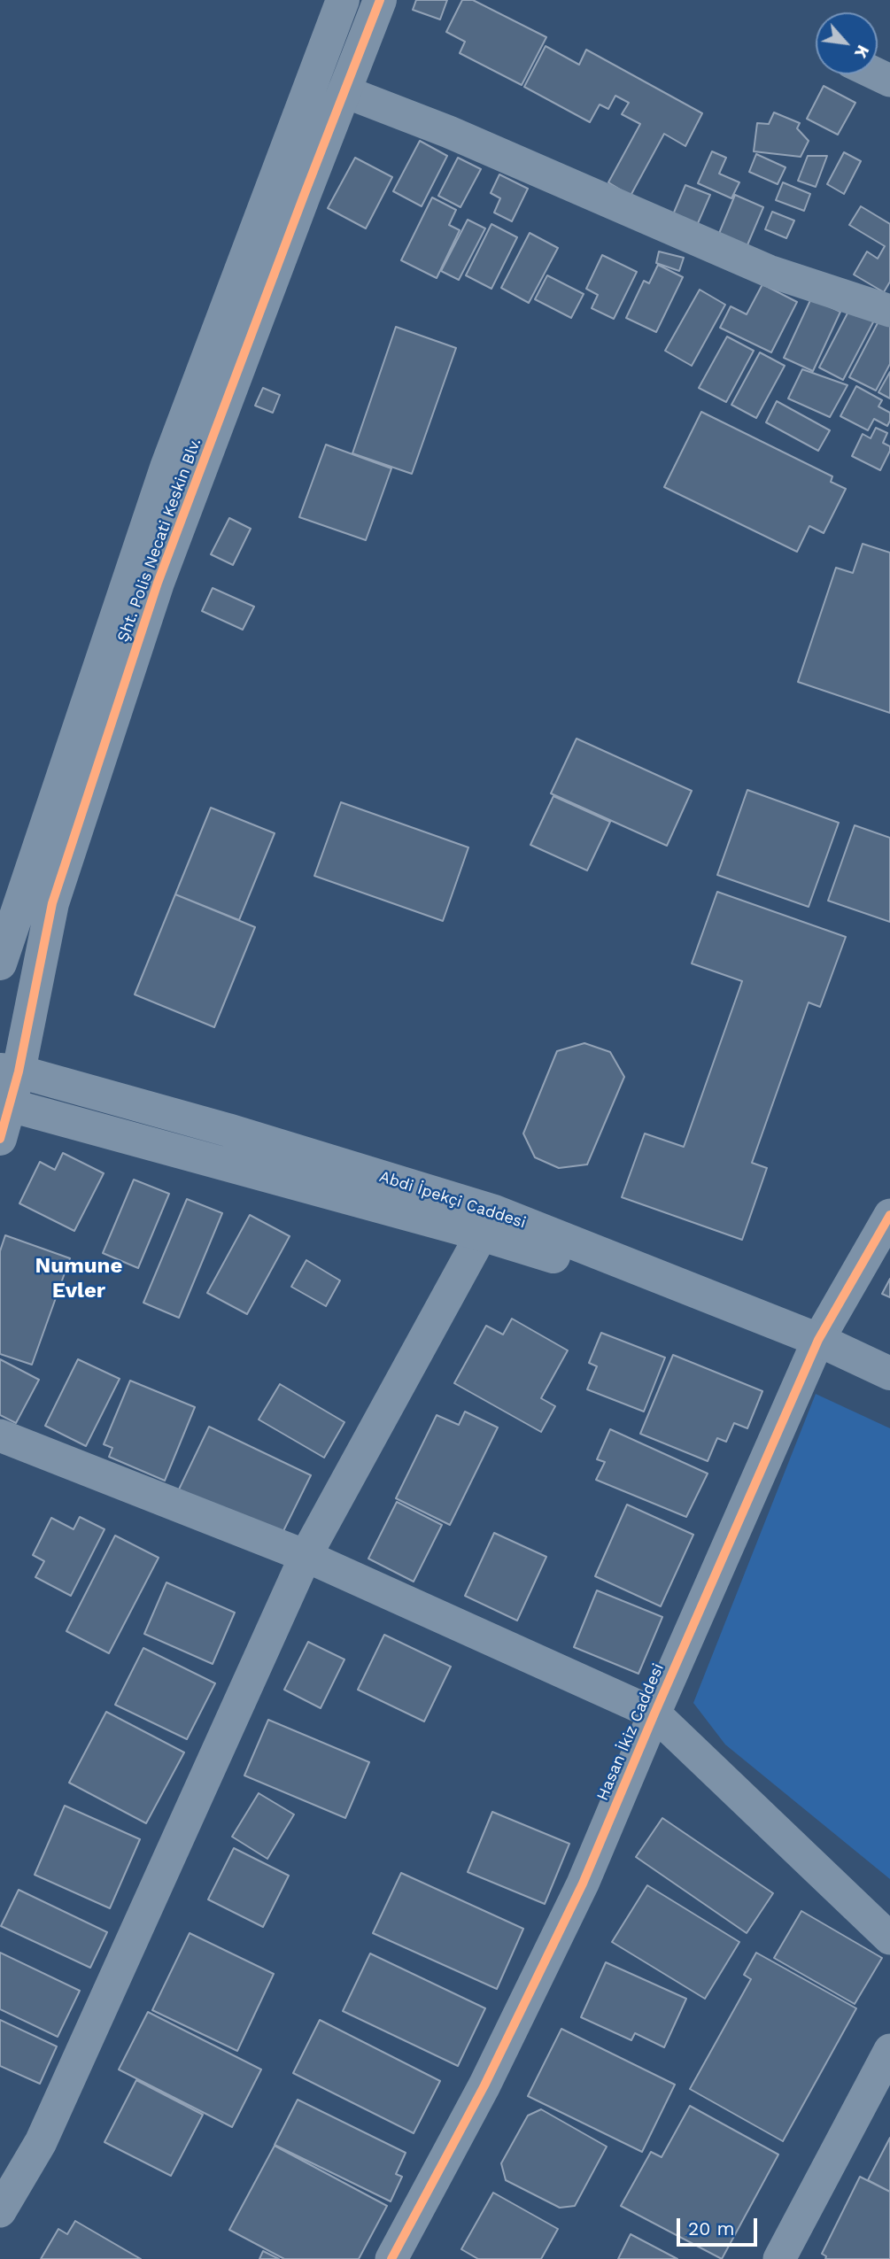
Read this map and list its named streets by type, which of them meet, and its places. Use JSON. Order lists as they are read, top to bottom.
{
  "streets": {
    "street": ["Şht. Polis Necati Keskin Blv.", "Abdi İpekçi Caddesi", "Hasan İkiz Caddesi"]
  },
  "crossings": [
    ["Şht. Polis Necati Keskin Blv.", "Abdi İpekçi Caddesi"],
    ["Abdi İpekçi Caddesi", "Hasan İkiz Caddesi"]
  ],
  "districts": ["Numune Evler"],
  "scale_bar": "20 m",
  "north": "bottom right"
}
